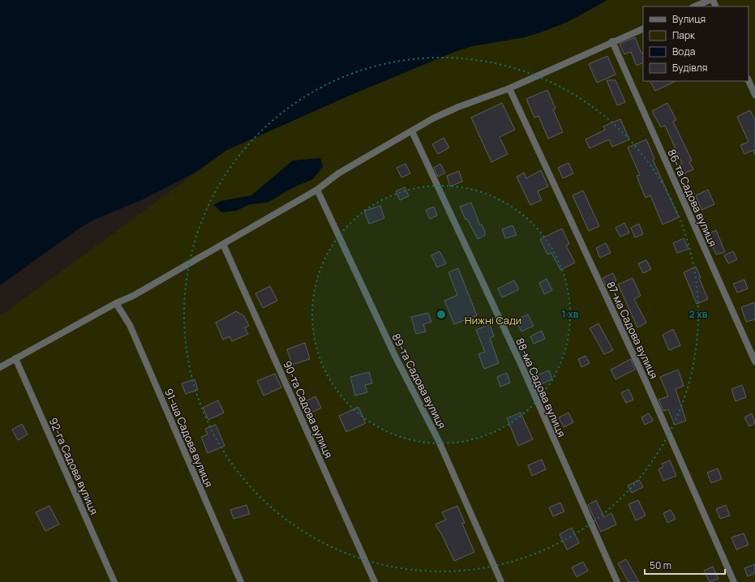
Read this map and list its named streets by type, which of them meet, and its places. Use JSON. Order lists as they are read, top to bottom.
{
  "streets": {
    "street": [
      "86-та Садова вулиця",
      "87-ма Садова вулиця",
      "89-та Садова вулиця",
      "88-ма Садова вулиця",
      "90-та Садова вулиця",
      "91-ша Садова вулиця",
      "92-га Садова вулиця"
    ]
  },
  "parks": ["Нижні Сади"],
  "legend": [
    "Вулиця",
    "Парк",
    "Вода",
    "Будівля"
  ],
  "scale_bar": "50 m",
  "rings": ["1 хв", "2 хв"]
}
